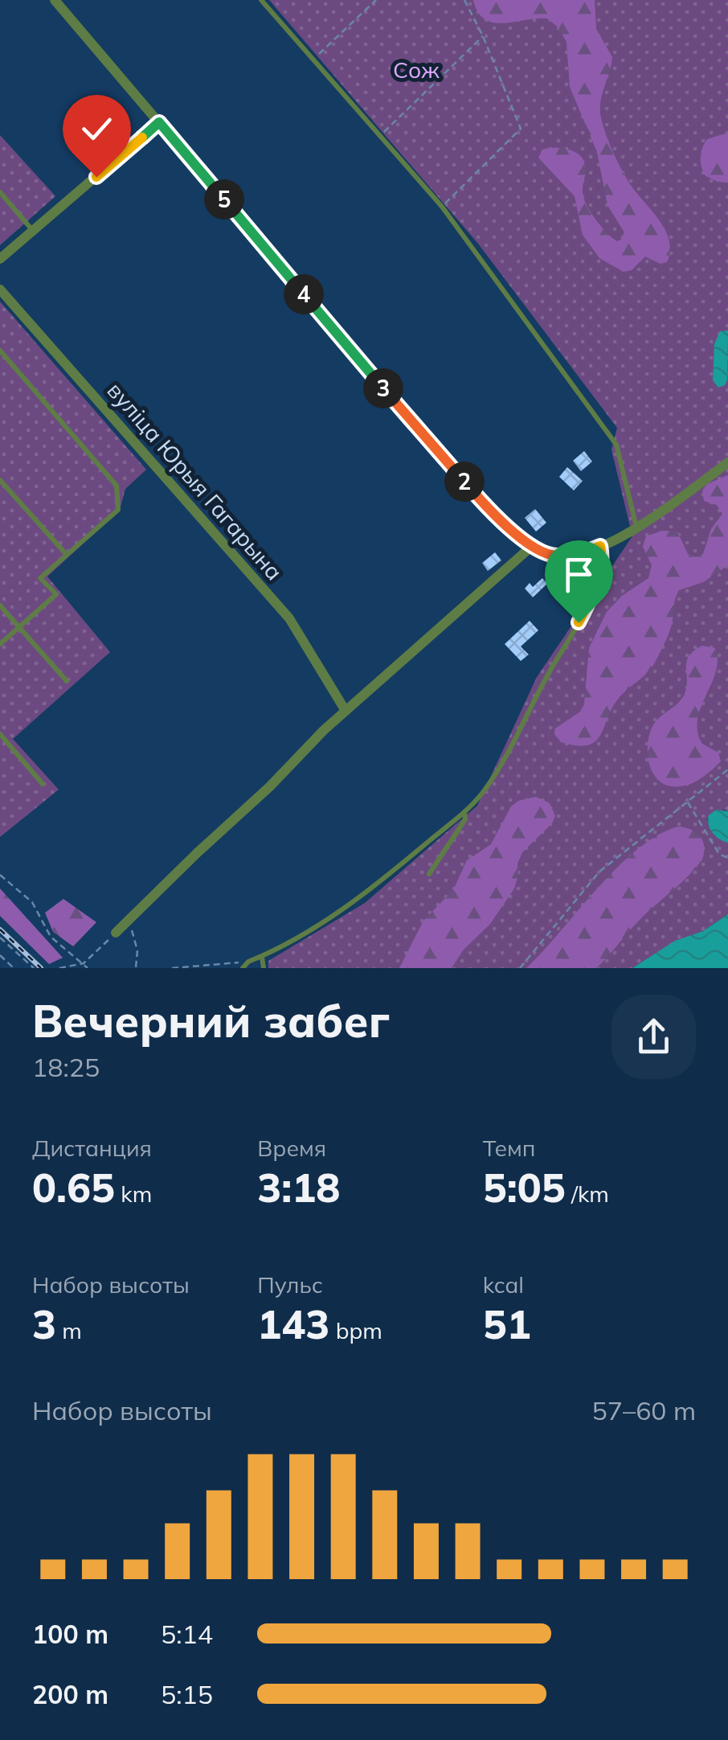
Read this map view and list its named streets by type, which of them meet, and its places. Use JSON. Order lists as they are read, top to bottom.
{
  "streets": {
    "street": ["вуліца Юрыя Гагарына"]
  },
  "parks": ["Сож"],
  "page": {
    "pins": [
      "5",
      "4",
      "3",
      "2"
    ],
    "heading": ["Вечерний забег", "18:25"],
    "stats": [
      ["Дистанция", "0.65 km"],
      ["Время", "3:18"],
      ["Темп", "5:05 /km"],
      ["Набор высоты", "3 m"],
      ["Пульс", "143 bpm"],
      ["kcal", "51"]
    ],
    "chart": ["Набор высоты", "57–60 m"],
    "list": [
      {
        "name": "100 m",
        "note": "5:14"
      },
      {
        "name": "200 m",
        "note": "5:15"
      }
    ]
  }
}
